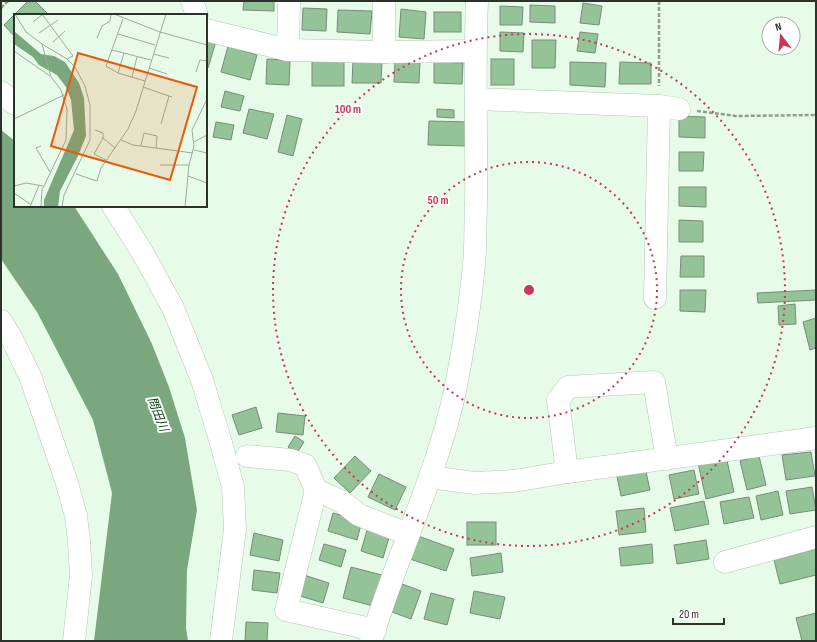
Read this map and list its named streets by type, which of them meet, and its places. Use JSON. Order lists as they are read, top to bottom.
{
  "water": ["問田川"],
  "scale_bar": "20 m",
  "north": "top",
  "rings": ["100 m", "50 m"]
}
